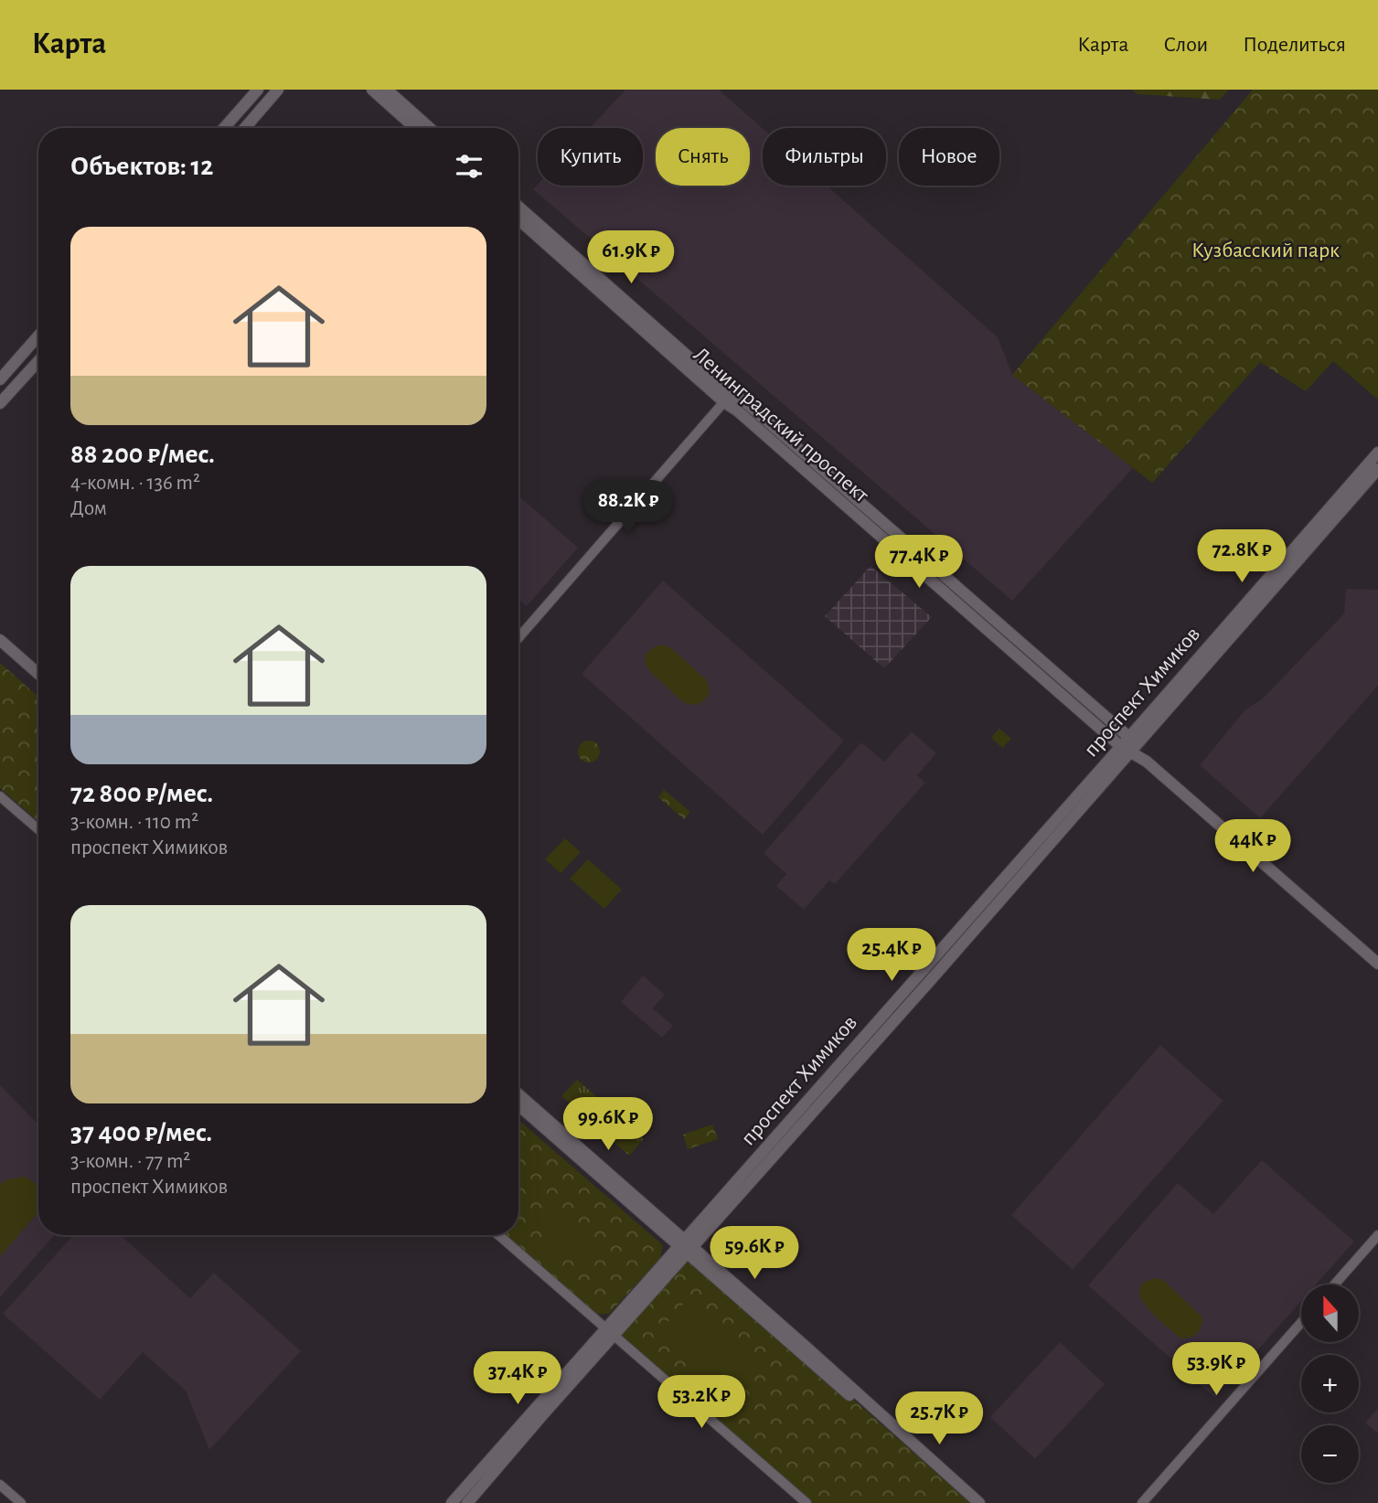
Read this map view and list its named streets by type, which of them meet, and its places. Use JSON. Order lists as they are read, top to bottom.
{
  "streets": {
    "main road": ["Ленинградский проспект", "проспект Химиков"]
  },
  "crossings": [
    ["Ленинградский проспект", "проспект Химиков"]
  ],
  "parks": ["Кузбасский парк"],
  "north": "top",
  "page": {
    "header": "Карта",
    "nav": ["Карта", "Слои", "Поделиться"],
    "chip": [
      "Купить",
      "Снять",
      "Фильтры",
      "Новое"
    ],
    "heading": "Объектов: 12",
    "list": [
      {
        "name": "88 200 ₽/мес.",
        "note": "4-комн. · 136 m² · Дом"
      },
      {
        "name": "72 800 ₽/мес.",
        "note": "3-комн. · 110 m² · проспект Химиков"
      },
      {
        "name": "37 400 ₽/мес.",
        "note": "3-комн. · 77 m² · проспект Химиков"
      }
    ],
    "price": [
      "61.9K ₽",
      "88.2K ₽",
      "72.8K ₽",
      "77.4K ₽",
      "44K ₽",
      "25.4K ₽",
      "99.6K ₽",
      "59.6K ₽",
      "53.9K ₽",
      "37.4K ₽",
      "53.2K ₽",
      "25.7K ₽"
    ],
    "map_buttons": ["+", "−"]
  }
}
